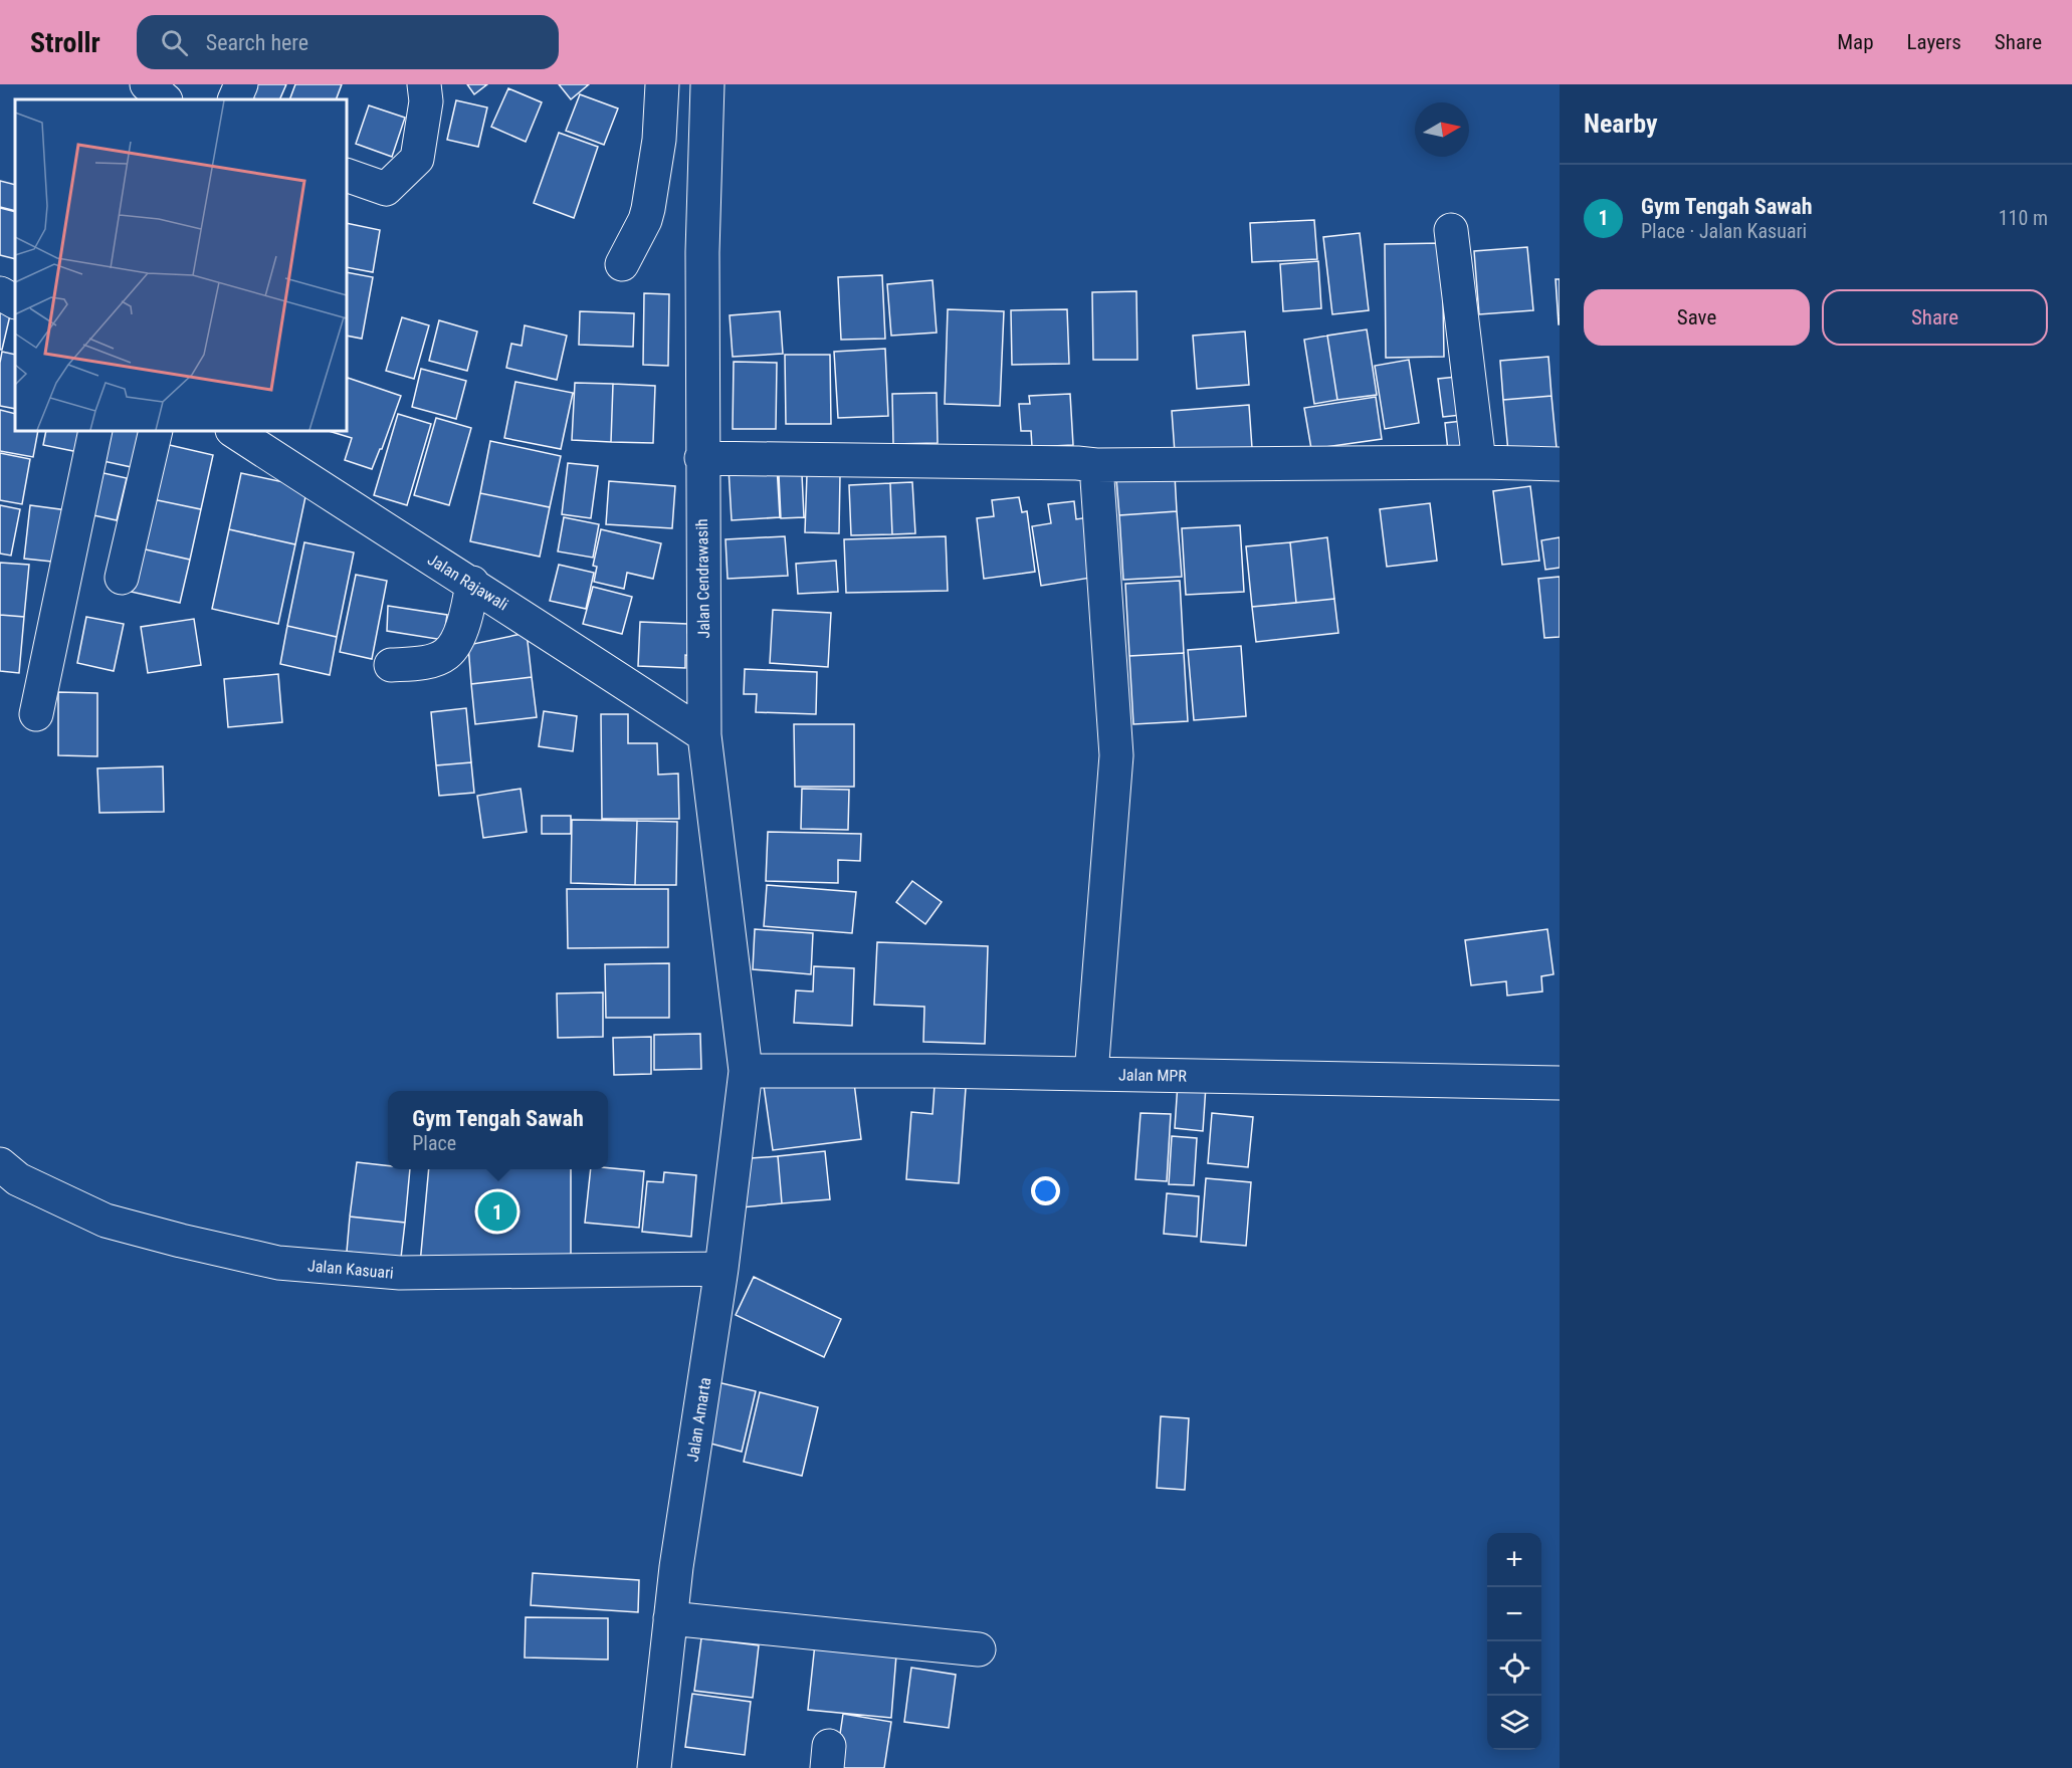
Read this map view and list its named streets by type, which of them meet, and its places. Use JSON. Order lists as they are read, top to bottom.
{
  "streets": {
    "street": [
      "Jalan Cendrawasih",
      "Jalan Rajawali",
      "Jalan MPR",
      "Jalan Kasuari",
      "Jalan Amarta"
    ]
  },
  "crossings": [
    ["Jalan Cendrawasih", "Jalan Rajawali"],
    ["Jalan Cendrawasih", "Jalan MPR"],
    ["Jalan Cendrawasih", "Jalan Amarta"],
    ["Jalan MPR", "Jalan Amarta"],
    ["Jalan Kasuari", "Jalan Amarta"]
  ],
  "north": "right",
  "page": {
    "header": "Strollr",
    "search": "Search here",
    "nav": ["Map", "Layers", "Share"],
    "heading": "Nearby",
    "list": [
      {
        "mark": "1",
        "name": "Gym Tengah Sawah",
        "note": "Place · Jalan Kasuari",
        "value": "110 m"
      }
    ],
    "buttons": ["Save", "Share"],
    "popup": ["Gym Tengah Sawah", "Place"],
    "pins": "1",
    "map_buttons": ["+", "−"]
  }
}
